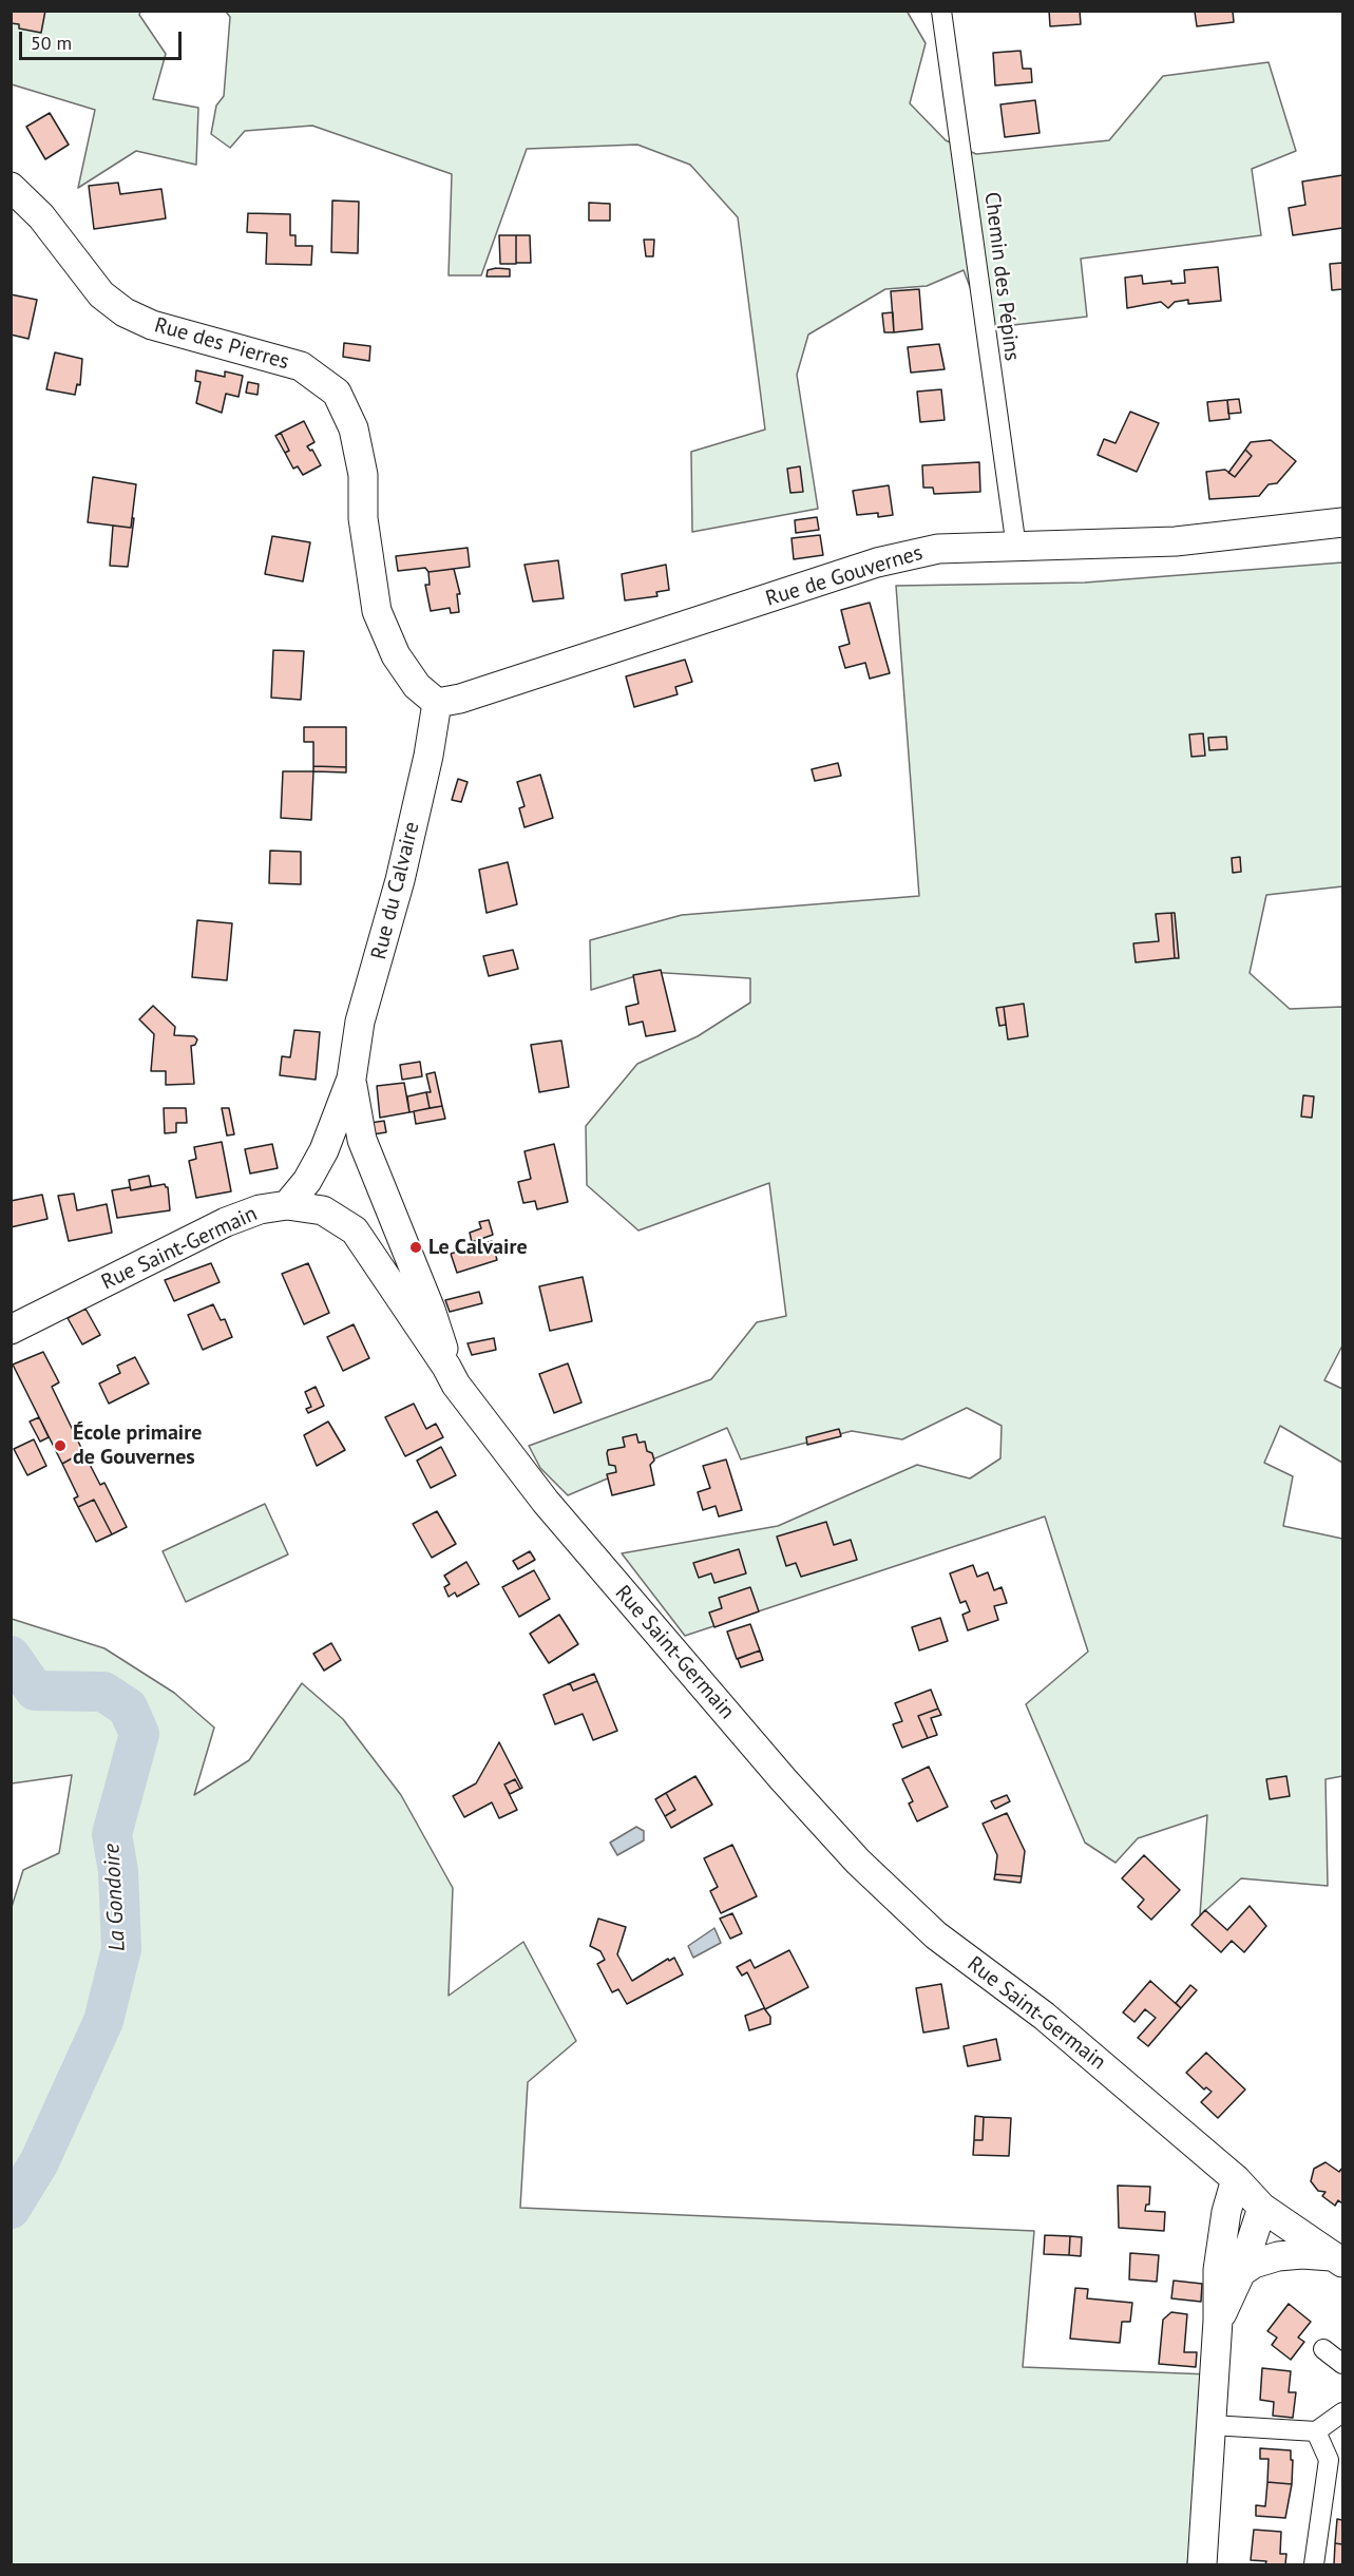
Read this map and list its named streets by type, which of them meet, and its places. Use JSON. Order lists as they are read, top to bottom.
{
  "streets": {
    "street": [
      "Chemin des Pépins",
      "Rue des Pierres",
      "Rue de Gouvernes",
      "Rue du Calvaire",
      "Rue Saint-Germain"
    ]
  },
  "crossings": [
    ["Chemin des Pépins", "Rue de Gouvernes"],
    ["Rue des Pierres", "Rue de Gouvernes"],
    ["Rue des Pierres", "Rue du Calvaire"],
    ["Rue de Gouvernes", "Rue du Calvaire"],
    ["Rue du Calvaire", "Rue Saint-Germain"]
  ],
  "water": ["La Gondoire"],
  "places": ["Le Calvaire", "École primaire de Gouvernes"],
  "scale_bar": "50 m"
}
